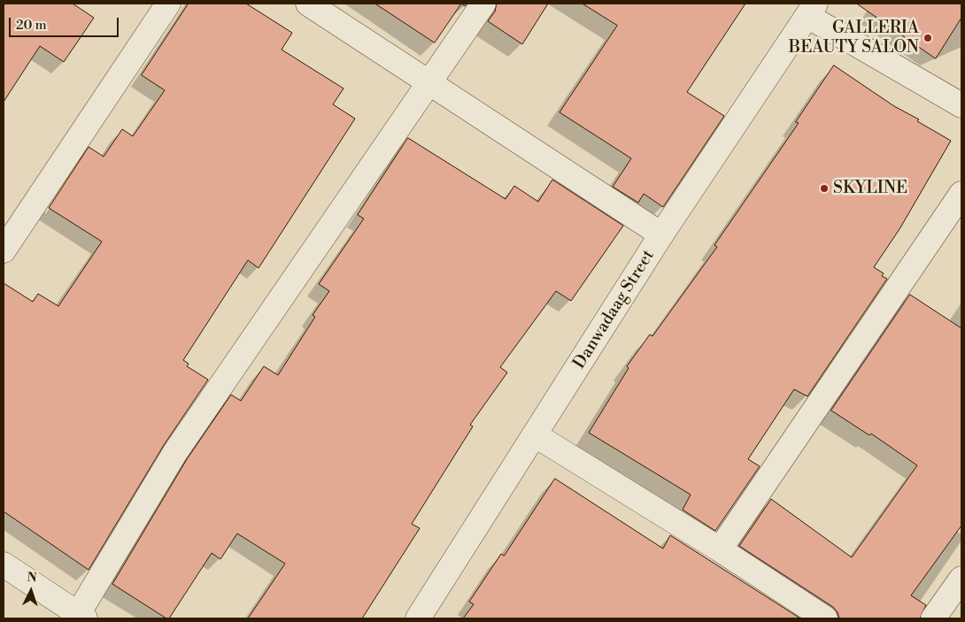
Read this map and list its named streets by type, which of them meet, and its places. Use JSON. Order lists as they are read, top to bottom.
{
  "streets": {
    "street": ["Danwadaag Street"]
  },
  "places": ["GALLERIA BEAUTY SALON", "SKYLINE"],
  "scale_bar": "20 m",
  "north": "top"
}
